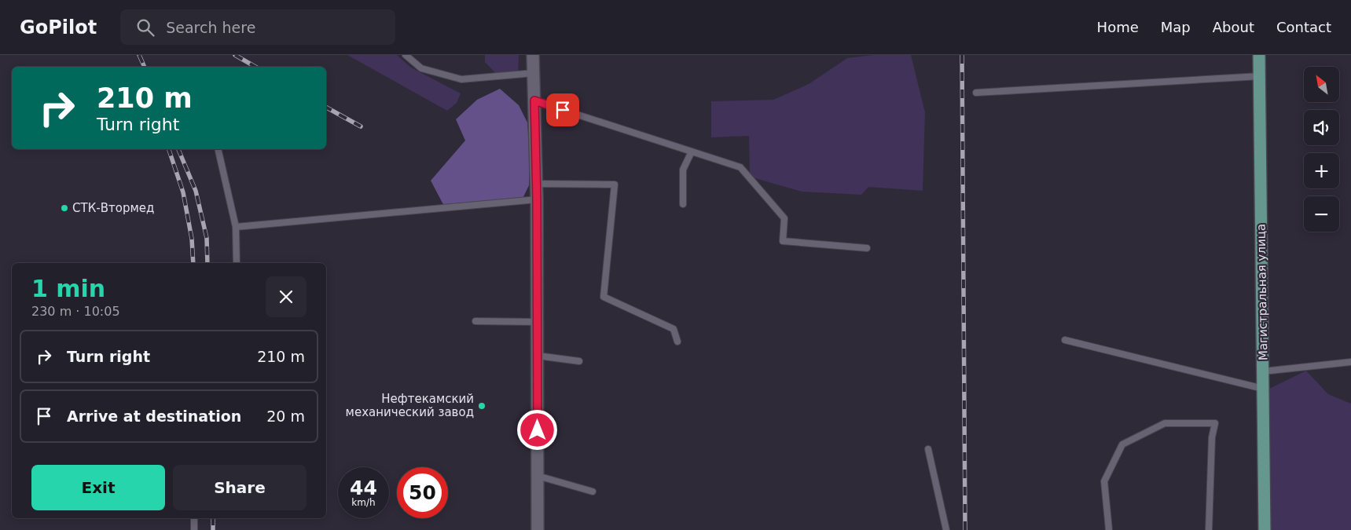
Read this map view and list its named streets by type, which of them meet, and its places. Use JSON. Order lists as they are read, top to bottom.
{
  "streets": {
    "main road": ["Магистральная улица"]
  },
  "places": ["СТК-Втормед", "Нефтекамский механический завод"],
  "north": "top left",
  "page": {
    "header": "GoPilot",
    "search": "Search here",
    "nav": [
      "Home",
      "Map",
      "About",
      "Contact"
    ],
    "map_buttons": ["+", "−"],
    "turn": ["210 m", "Turn right"],
    "heading": ["1 min", "230 m · 10:05"],
    "list": [
      {
        "name": "Turn right",
        "value": "210 m"
      },
      {
        "name": "Arrive at destination",
        "value": "20 m"
      }
    ],
    "buttons": ["Exit", "Share"],
    "speed": "44 km/h",
    "limit": "50"
  }
}
